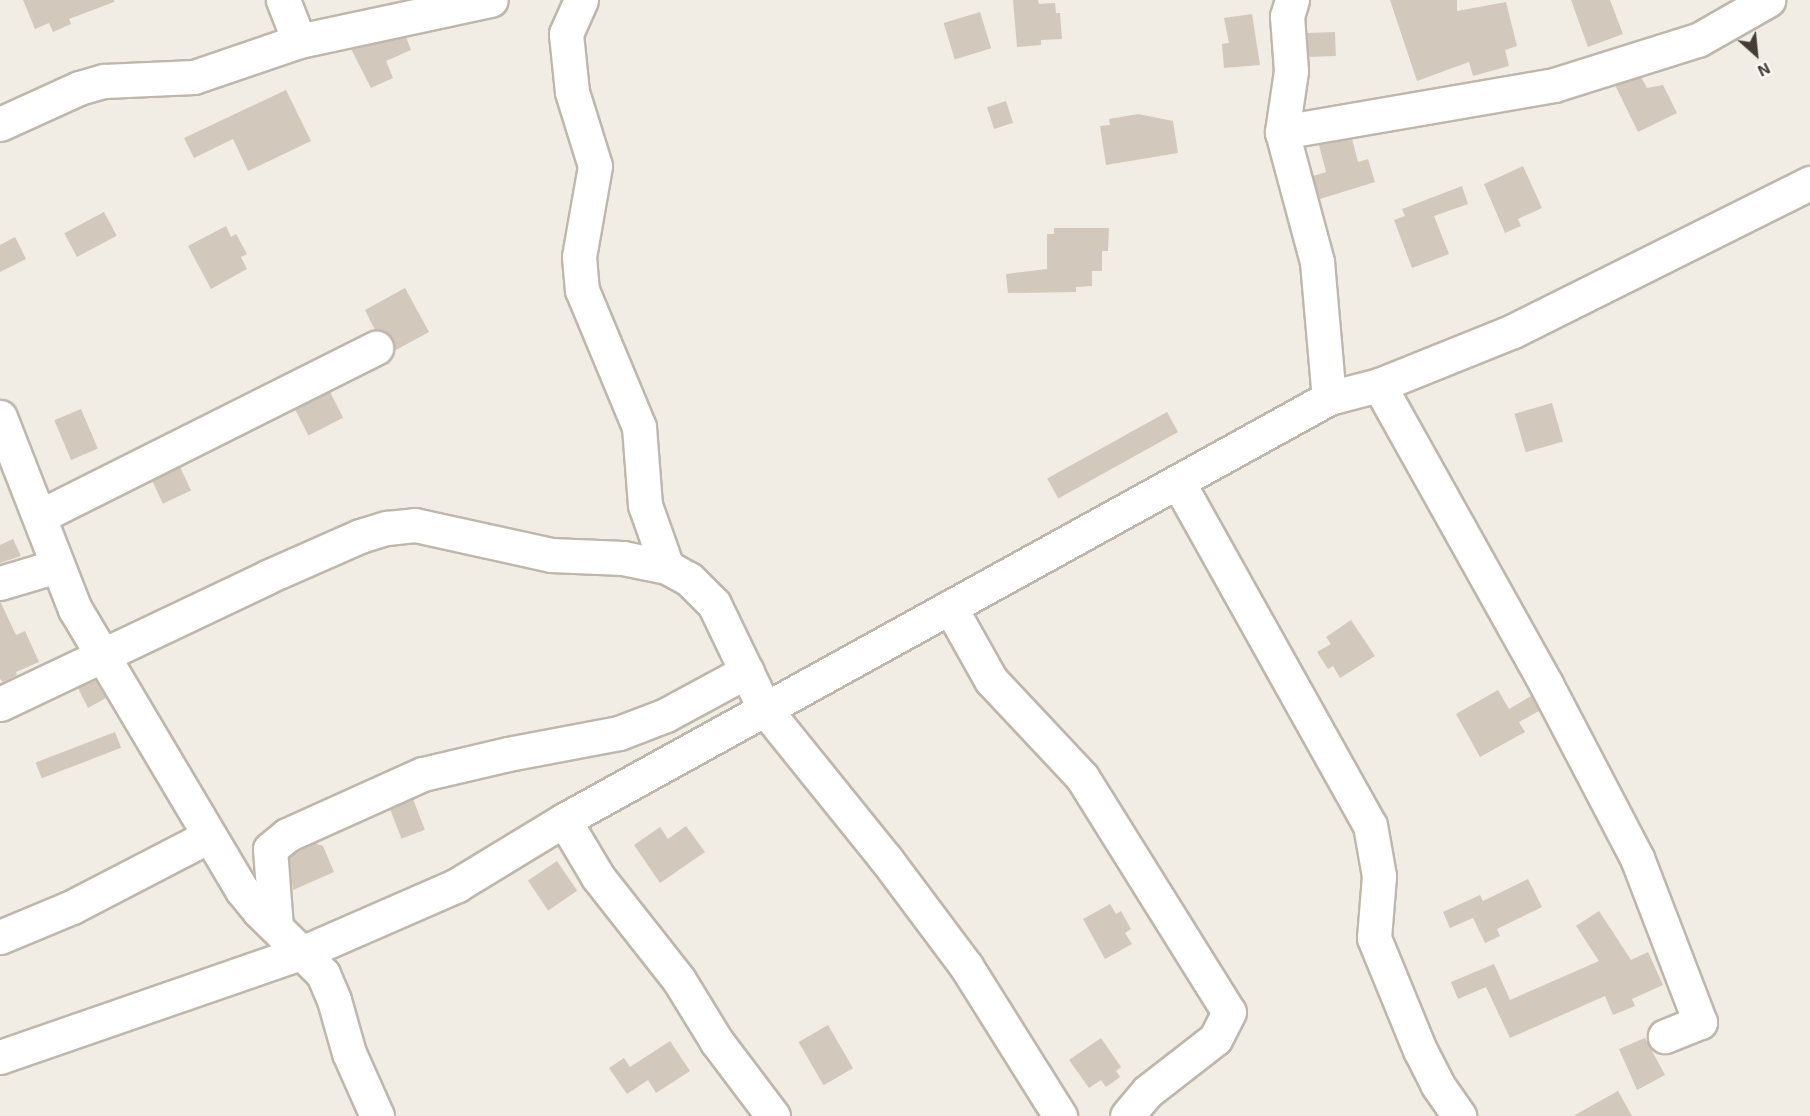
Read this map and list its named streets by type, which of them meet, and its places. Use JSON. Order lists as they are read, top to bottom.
{
  "north": "bottom right"
}
